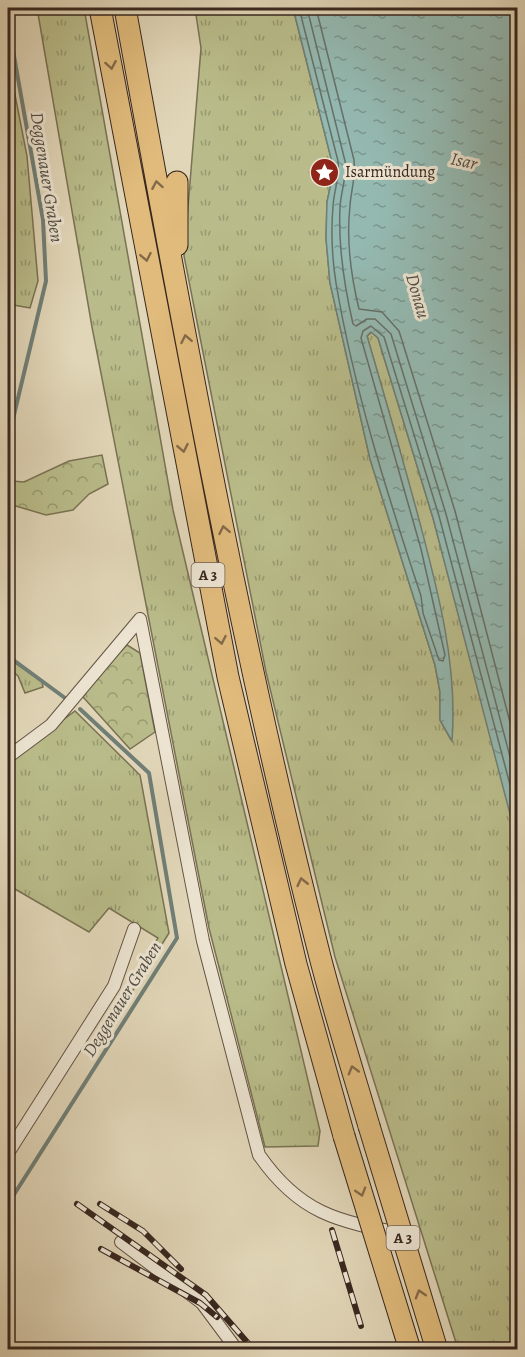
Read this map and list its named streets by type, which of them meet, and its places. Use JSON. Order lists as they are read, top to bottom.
{
  "streets": {
    "highway": ["A 3"]
  },
  "water": ["Isar", "Deggenauer Graben", "Donau"],
  "places": {
    "place": ["Isarmündung"]
  }
}
